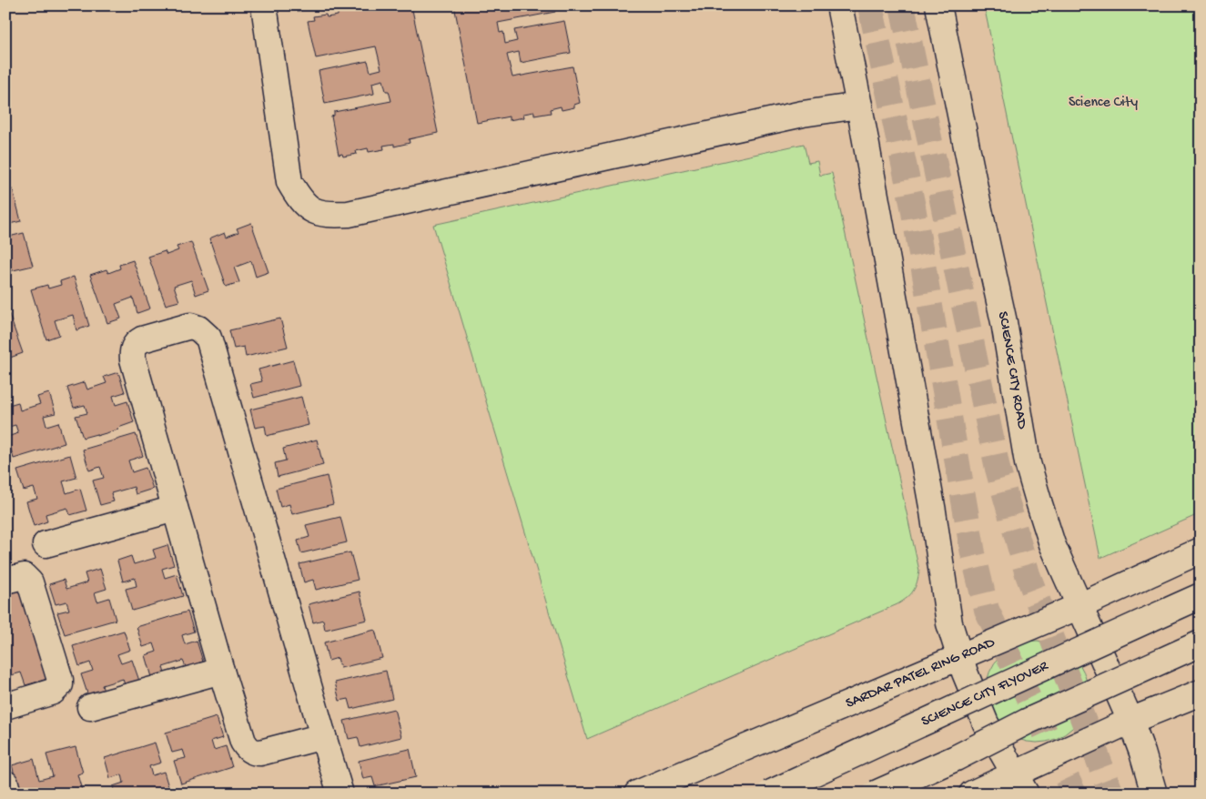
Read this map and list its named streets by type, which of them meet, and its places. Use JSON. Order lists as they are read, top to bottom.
{
  "streets": {
    "main road": ["SCIENCE CITY ROAD", "SARDAR PATEL RING ROAD", "SCIENCE CITY FLYOVER"]
  },
  "crossings": [
    ["SCIENCE CITY ROAD", "SARDAR PATEL RING ROAD"]
  ],
  "parks": ["Science City"]
}
